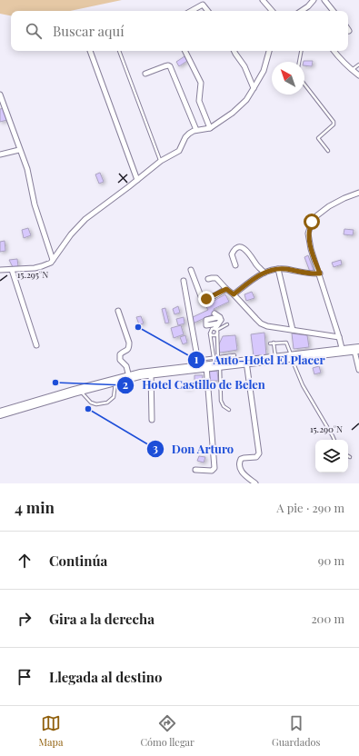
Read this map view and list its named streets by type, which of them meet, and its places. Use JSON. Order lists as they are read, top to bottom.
{
  "places": ["Auto-Hotel El Placer", "Hotel Castillo de Belen", "Don Arturo"],
  "north": "top left",
  "page": {
    "search": "Buscar aquí",
    "heading": ["4 min", "A pie · 290 m"],
    "list": [
      ["Continúa", "90 m"],
      ["Gira a la derecha", "200 m"],
      "Llegada al destino"
    ],
    "nav": ["Mapa", "Cómo llegar", "Guardados"]
  },
  "coordinates": ["15.295°N", "15.290°N"]
}
